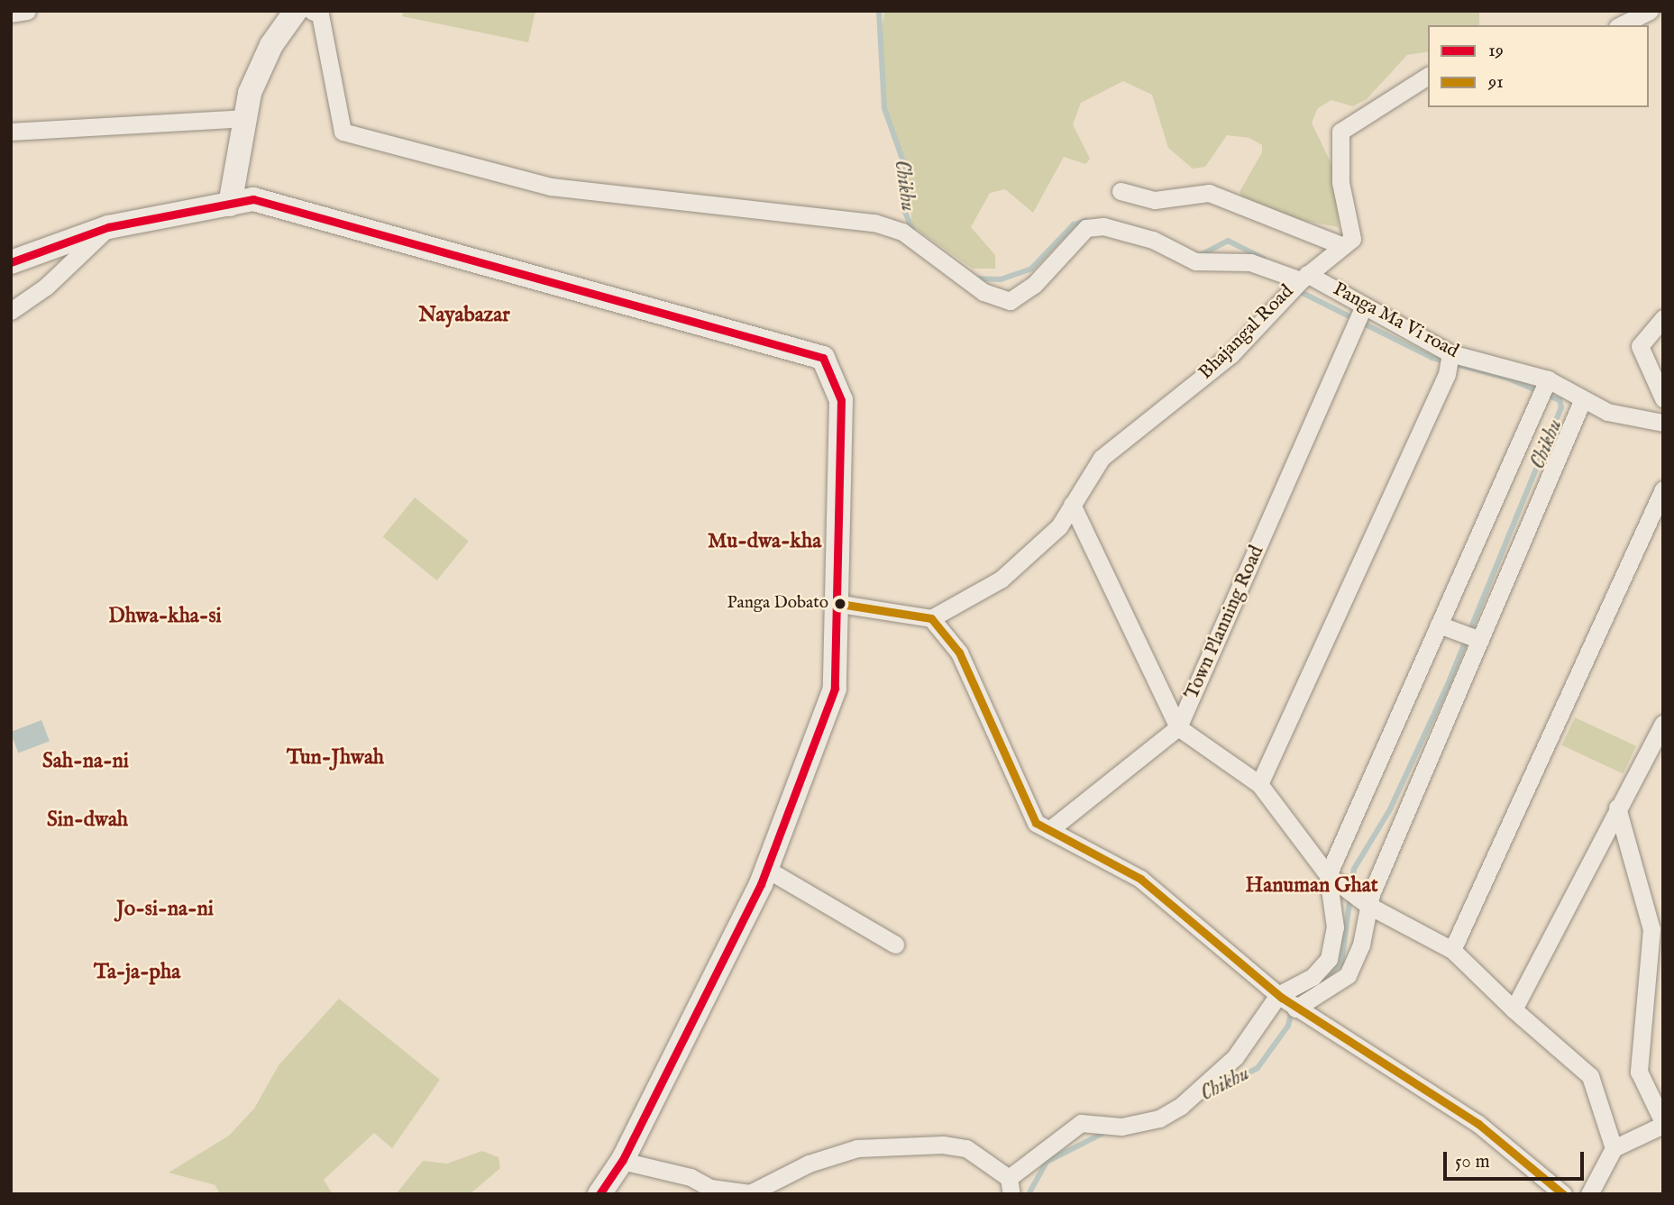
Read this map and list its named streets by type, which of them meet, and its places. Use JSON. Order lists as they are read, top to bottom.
{
  "streets": {
    "street": ["Panga Ma Vi road", "Bhajangal Road", "Town Planning Road"]
  },
  "crossings": [
    ["Panga Ma Vi road", "Bhajangal Road"],
    ["Panga Ma Vi road", "Town Planning Road"]
  ],
  "districts": [
    "Nayabazar",
    "Mu-dwa-kha",
    "Dhwa-kha-si",
    "Tun-Jhwah",
    "Sah-na-ni",
    "Sin-dwah",
    "Hanuman Ghat",
    "Jo-si-na-ni",
    "Ta-ja-pha"
  ],
  "water": ["Chikhu"],
  "places": ["Panga Dobato"],
  "lines": ["transit line 19", "transit line 91"],
  "legend": ["19", "91"],
  "scale_bar": "50 m"
}
